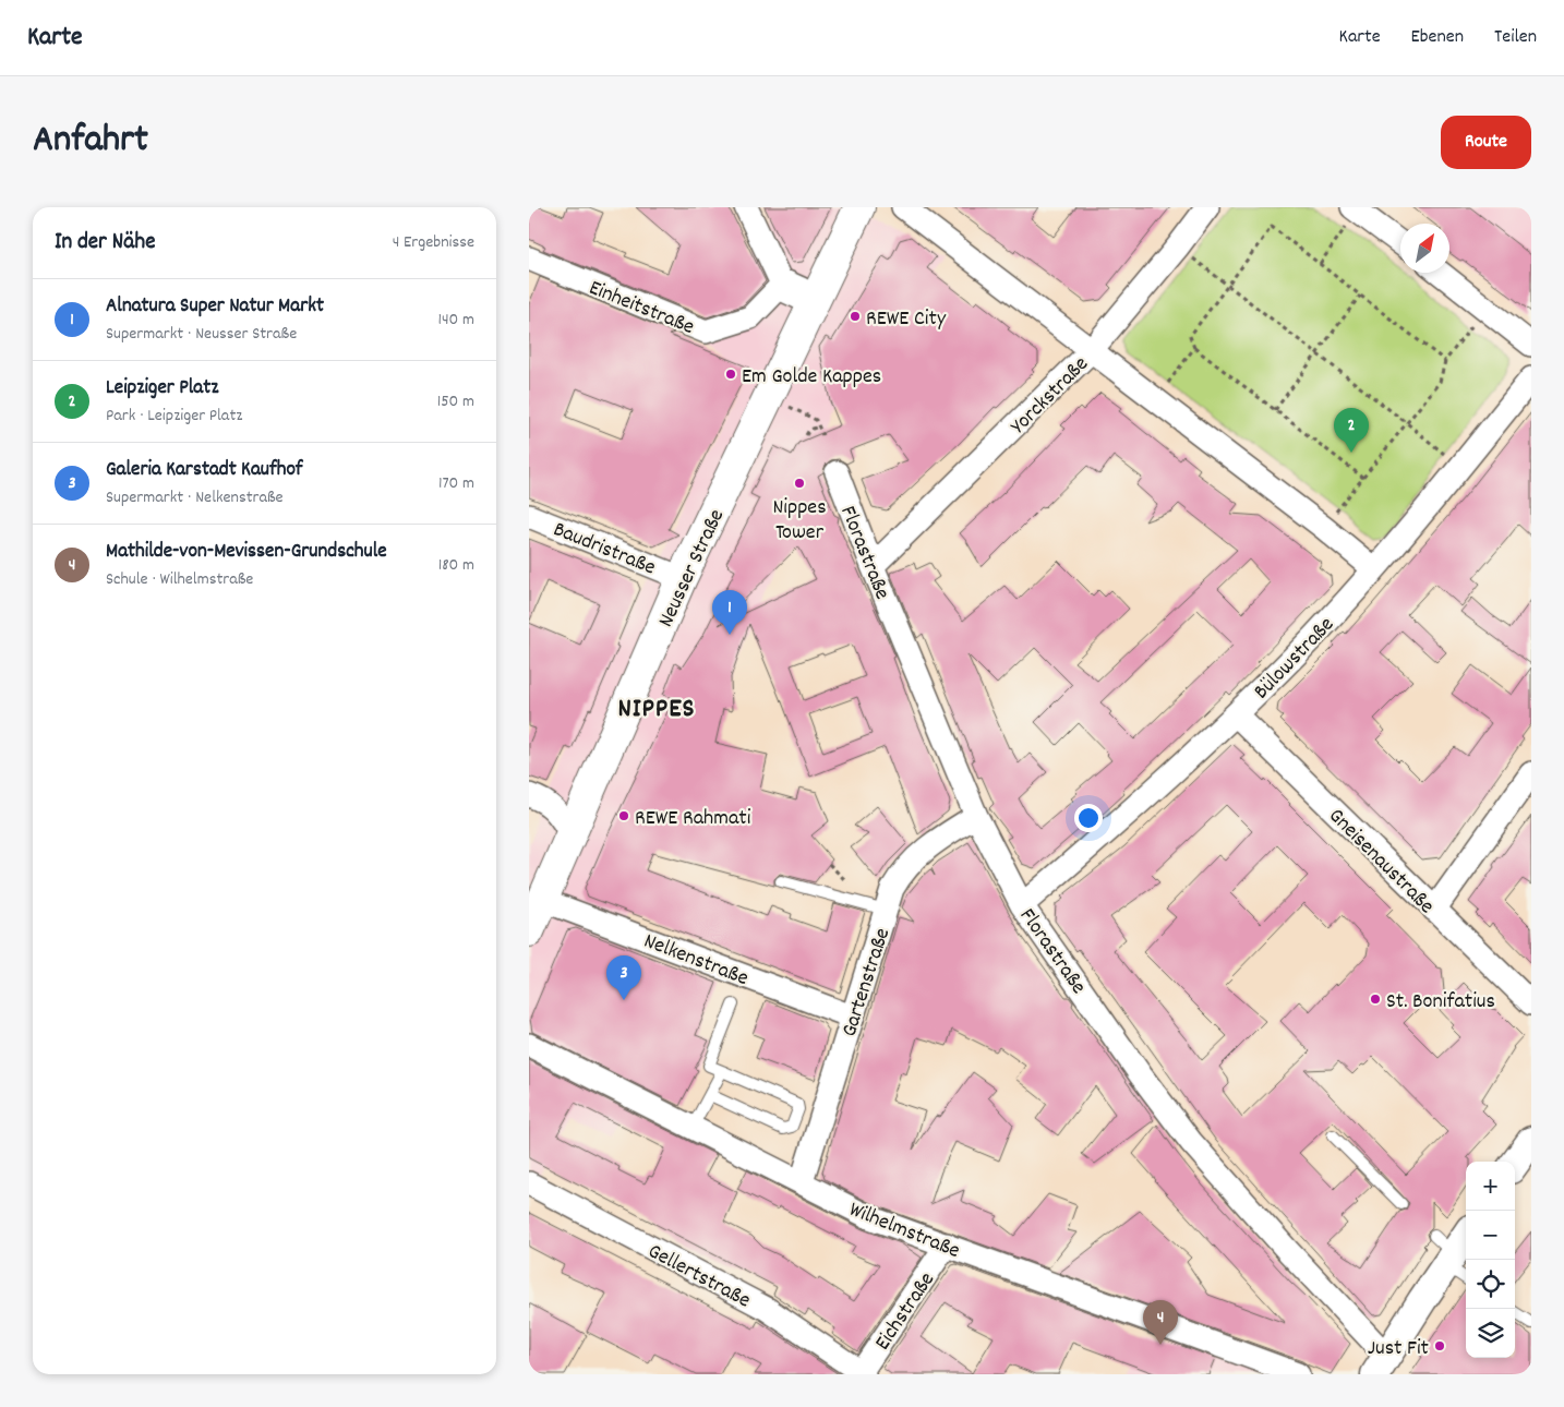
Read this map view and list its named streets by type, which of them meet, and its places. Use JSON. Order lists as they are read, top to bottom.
{
  "streets": {
    "main road": ["Neusser Straße"],
    "street": [
      "Einheitstraße",
      "Yorckstraße",
      "Baudristraße",
      "Florastraße",
      "Bülowstraße",
      "Gneisenaustraße",
      "Nelkenstraße",
      "Gartenstraße",
      "Wilhelmstraße",
      "Gellertstraße",
      "Eichstraße"
    ]
  },
  "crossings": [
    ["Yorckstraße", "Florastraße"],
    ["Baudristraße", "Neusser Straße"],
    ["Florastraße", "Bülowstraße"],
    ["Florastraße", "Gartenstraße"],
    ["Neusser Straße", "Nelkenstraße"],
    ["Bülowstraße", "Gneisenaustraße"],
    ["Nelkenstraße", "Gartenstraße"],
    ["Gartenstraße", "Wilhelmstraße"],
    ["Wilhelmstraße", "Eichstraße"],
    ["Gellertstraße", "Eichstraße"]
  ],
  "districts": ["NIPPES"],
  "places": [
    "REWE City",
    "Em Golde Kappes",
    "Nippes Tower",
    "REWE Rahmati",
    "St. Bonifatius",
    "Just Fit"
  ],
  "north": "top right",
  "page": {
    "header": "Karte",
    "nav": ["Karte", "Ebenen", "Teilen"],
    "title": "Anfahrt",
    "buttons": "Route",
    "heading": ["In der Nähe", "4 Ergebnisse"],
    "list": [
      {
        "mark": "1",
        "name": "Alnatura Super Natur Markt",
        "note": "Supermarkt · Neusser Straße",
        "value": "140 m"
      },
      {
        "mark": "2",
        "name": "Leipziger Platz",
        "note": "Park · Leipziger Platz",
        "value": "150 m"
      },
      {
        "mark": "3",
        "name": "Galeria Karstadt Kaufhof",
        "note": "Supermarkt · Nelkenstraße",
        "value": "170 m"
      },
      {
        "mark": "4",
        "name": "Mathilde-von-Mevissen-Grundschule",
        "note": "Schule · Wilhelmstraße",
        "value": "180 m"
      }
    ],
    "pins": [
      "2",
      "1",
      "3",
      "4"
    ],
    "map_buttons": ["+", "−"]
  }
}
